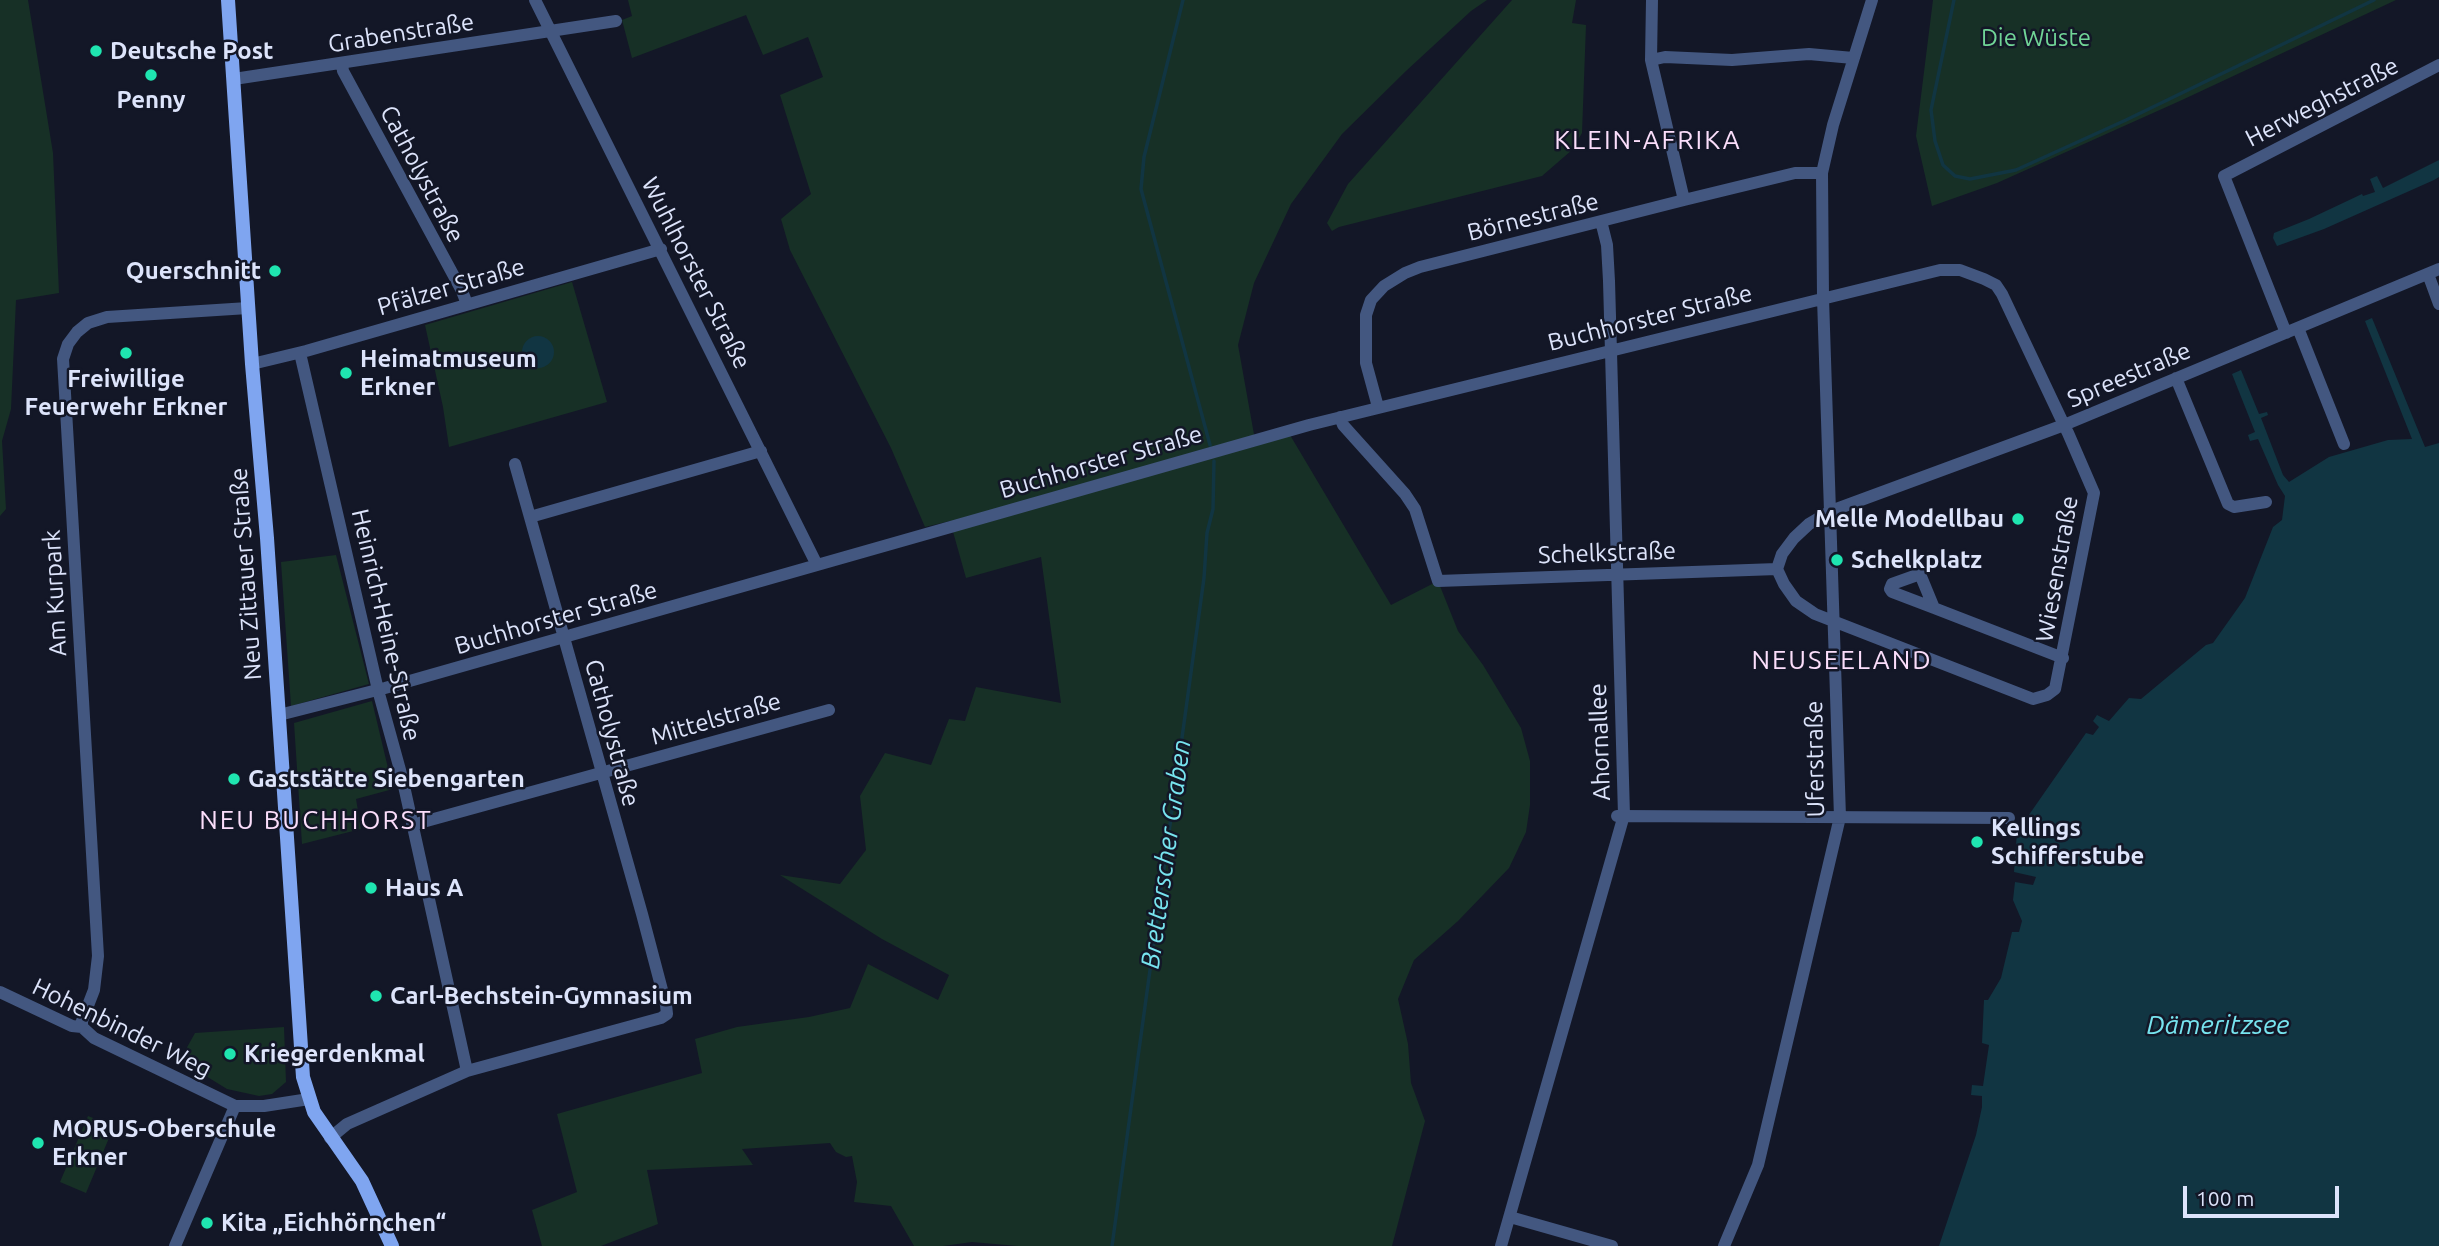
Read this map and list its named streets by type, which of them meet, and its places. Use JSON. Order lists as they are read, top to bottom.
{
  "streets": {
    "main road": ["Neu Zittauer Straße"],
    "street": [
      "Grabenstraße",
      "Herweghstraße",
      "Catholystraße",
      "Börnestraße",
      "Wuhlhorster Straße",
      "Pfälzer Straße",
      "Buchhorster Straße",
      "Spreestraße",
      "Schelkstraße",
      "Wiesenstraße",
      "Am Kurpark",
      "Heinrich-Heine-Straße",
      "Mittelstraße",
      "Ahornallee",
      "Uferstraße",
      "Hohenbinder Weg"
    ]
  },
  "crossings": [
    ["Grabenstraße", "Catholystraße"],
    ["Grabenstraße", "Wuhlhorster Straße"],
    ["Grabenstraße", "Neu Zittauer Straße"],
    ["Herweghstraße", "Spreestraße"],
    ["Catholystraße", "Pfälzer Straße"],
    ["Catholystraße", "Buchhorster Straße"],
    ["Catholystraße", "Heinrich-Heine-Straße"],
    ["Catholystraße", "Mittelstraße"],
    ["Börnestraße", "Buchhorster Straße"],
    ["Börnestraße", "Ahornallee"],
    ["Börnestraße", "Uferstraße"],
    ["Wuhlhorster Straße", "Pfälzer Straße"],
    ["Wuhlhorster Straße", "Buchhorster Straße"],
    ["Pfälzer Straße", "Neu Zittauer Straße"],
    ["Pfälzer Straße", "Heinrich-Heine-Straße"],
    ["Buchhorster Straße", "Schelkstraße"],
    ["Buchhorster Straße", "Wiesenstraße"],
    ["Buchhorster Straße", "Neu Zittauer Straße"],
    ["Buchhorster Straße", "Heinrich-Heine-Straße"],
    ["Buchhorster Straße", "Ahornallee"],
    ["Buchhorster Straße", "Uferstraße"],
    ["Spreestraße", "Wiesenstraße"],
    ["Spreestraße", "Uferstraße"],
    ["Schelkstraße", "Ahornallee"],
    ["Wiesenstraße", "Uferstraße"],
    ["Neu Zittauer Straße", "Am Kurpark"],
    ["Neu Zittauer Straße", "Hohenbinder Weg"],
    ["Am Kurpark", "Hohenbinder Weg"],
    ["Heinrich-Heine-Straße", "Mittelstraße"]
  ],
  "districts": ["KLEIN-AFRIKA", "NEUSEELAND", "NEU BUCHHORST"],
  "water": ["Bretterscher Graben", "Dämeritzsee"],
  "parks": ["Die Wüste"],
  "places": [
    "Deutsche Post",
    "Penny",
    "Querschnitt",
    "Freiwillige Feuerwehr Erkner",
    "Heimatmuseum Erkner",
    "Melle Modellbau",
    "Schelkplatz",
    "Gaststätte Siebengarten",
    "Kellings Schifferstube",
    "Haus A",
    "Carl-Bechstein-Gymnasium",
    "Kriegerdenkmal",
    "MORUS-Oberschule Erkner",
    "Kita „Eichhörnchen“"
  ],
  "scale_bar": "100 m"
}
